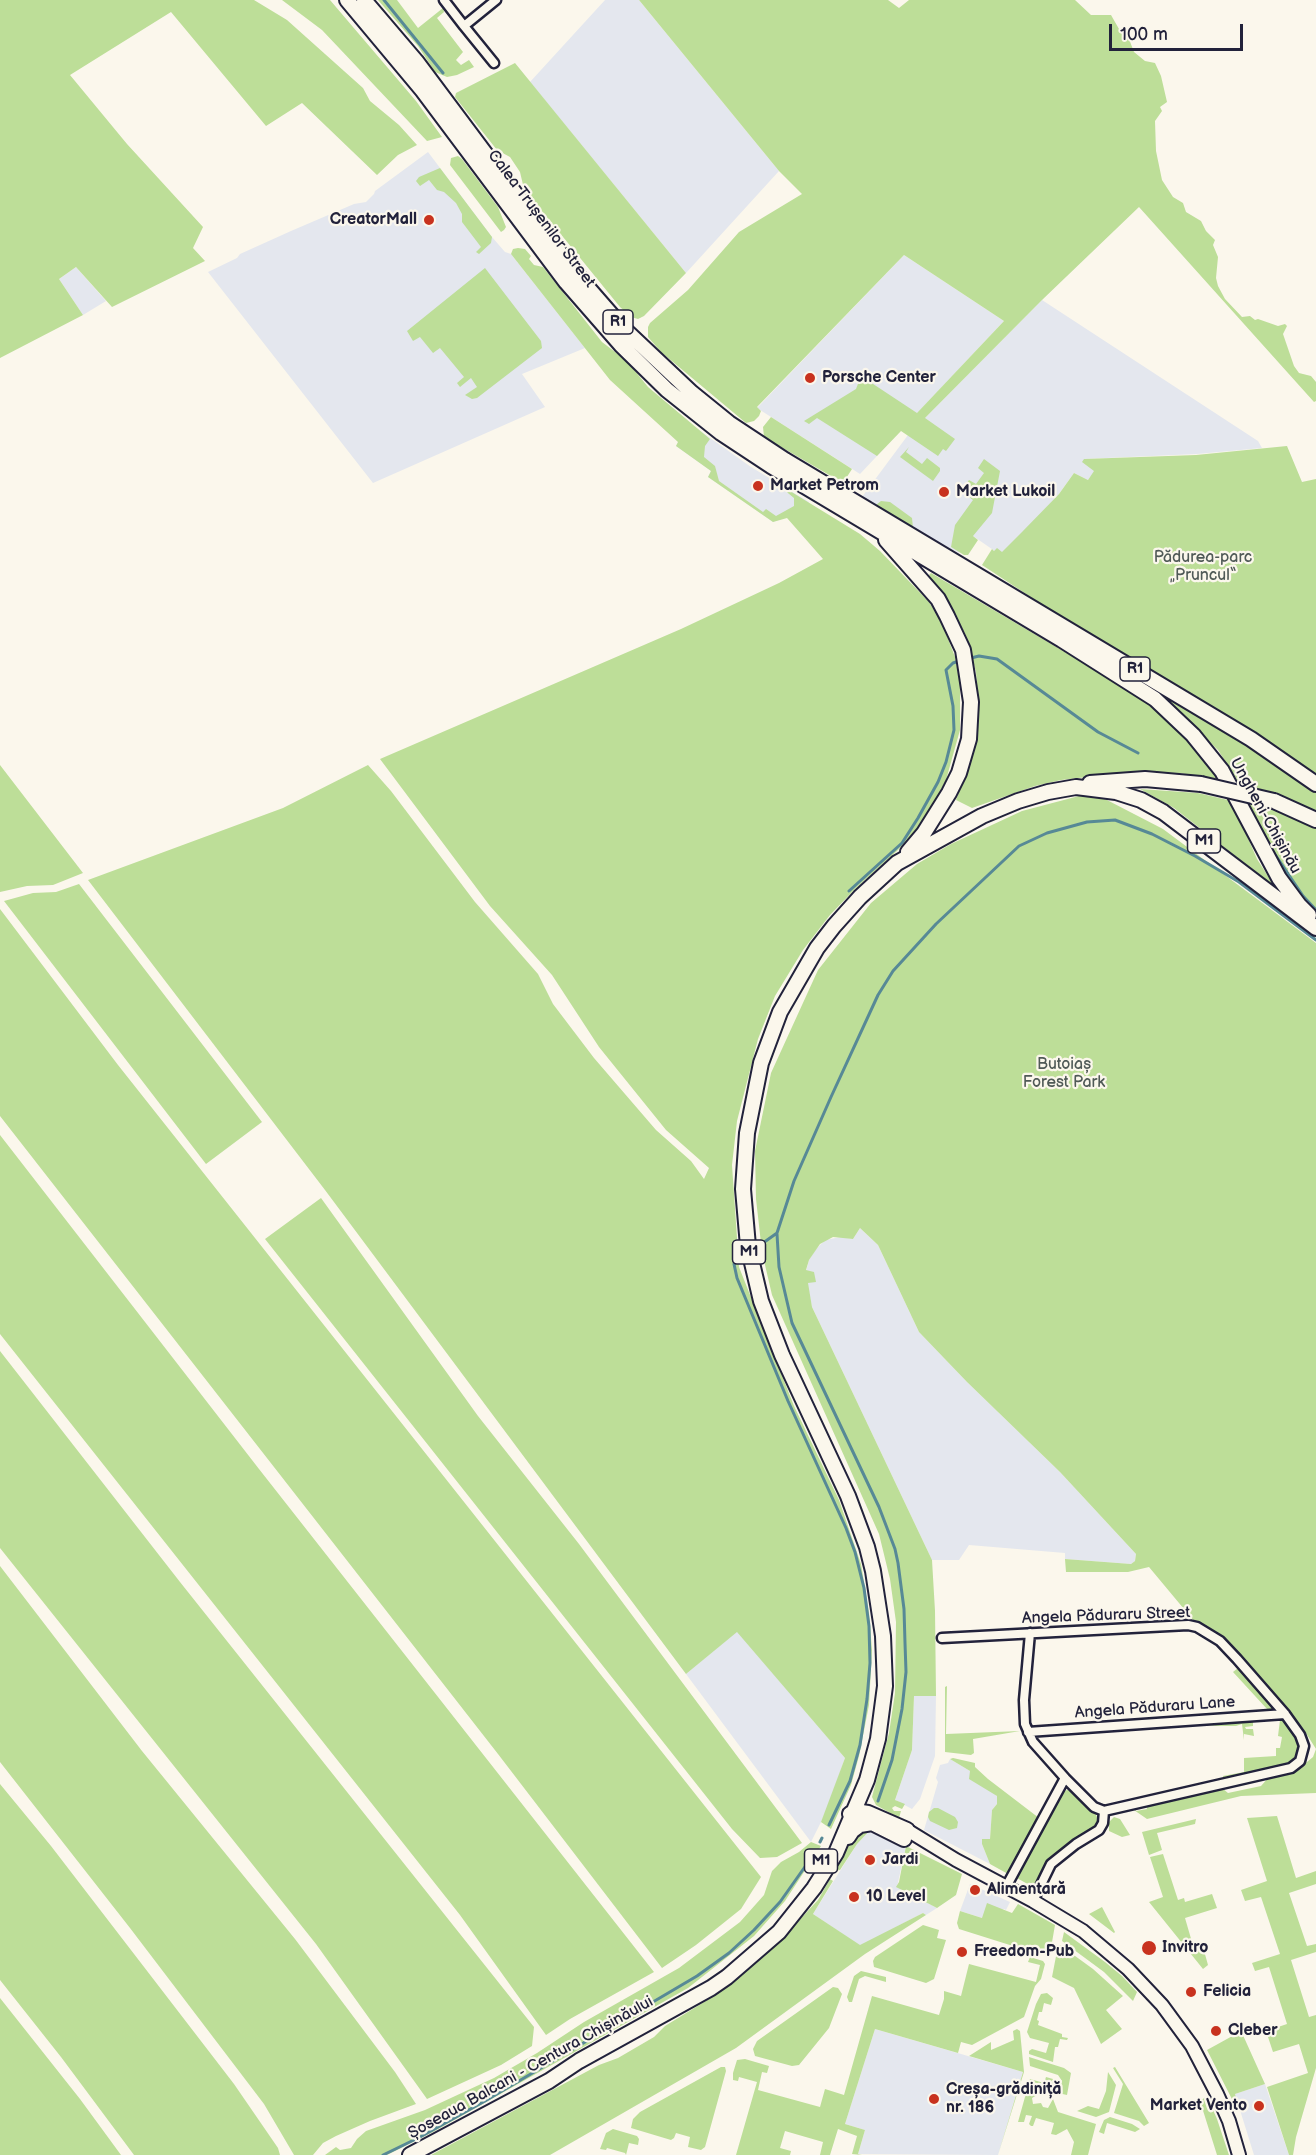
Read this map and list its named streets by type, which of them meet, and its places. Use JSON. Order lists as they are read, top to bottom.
{
  "streets": {
    "highway": [
      "Calea Trușenilor Street",
      "R1",
      "Ungheni-Chișinău",
      "M1",
      "Șoseaua Balcani - Centura Chișinăului"
    ],
    "street": ["Angela Păduraru Street", "Angela Păduraru Lane"]
  },
  "crossings": [
    ["Calea Trușenilor Street", "Ungheni-Chișinău"],
    ["M1", "Șoseaua Balcani - Centura Chișinăului"],
    ["Angela Păduraru Street", "Angela Păduraru Lane"]
  ],
  "parks": ["Pădurea-parc „Pruncul“", "Butoiaș Forest Park"],
  "places": [
    "CreatorMall",
    "Porsche Center",
    "Market Petrom",
    "Market Lukoil",
    "Jardi",
    "Alimentară",
    "10 Level",
    "Invitro",
    "Freedom-Pub",
    "Felicia",
    "Cleber",
    "Creșa-grădiniță nr. 186",
    "Market Vento"
  ],
  "scale_bar": "100 m"
}
